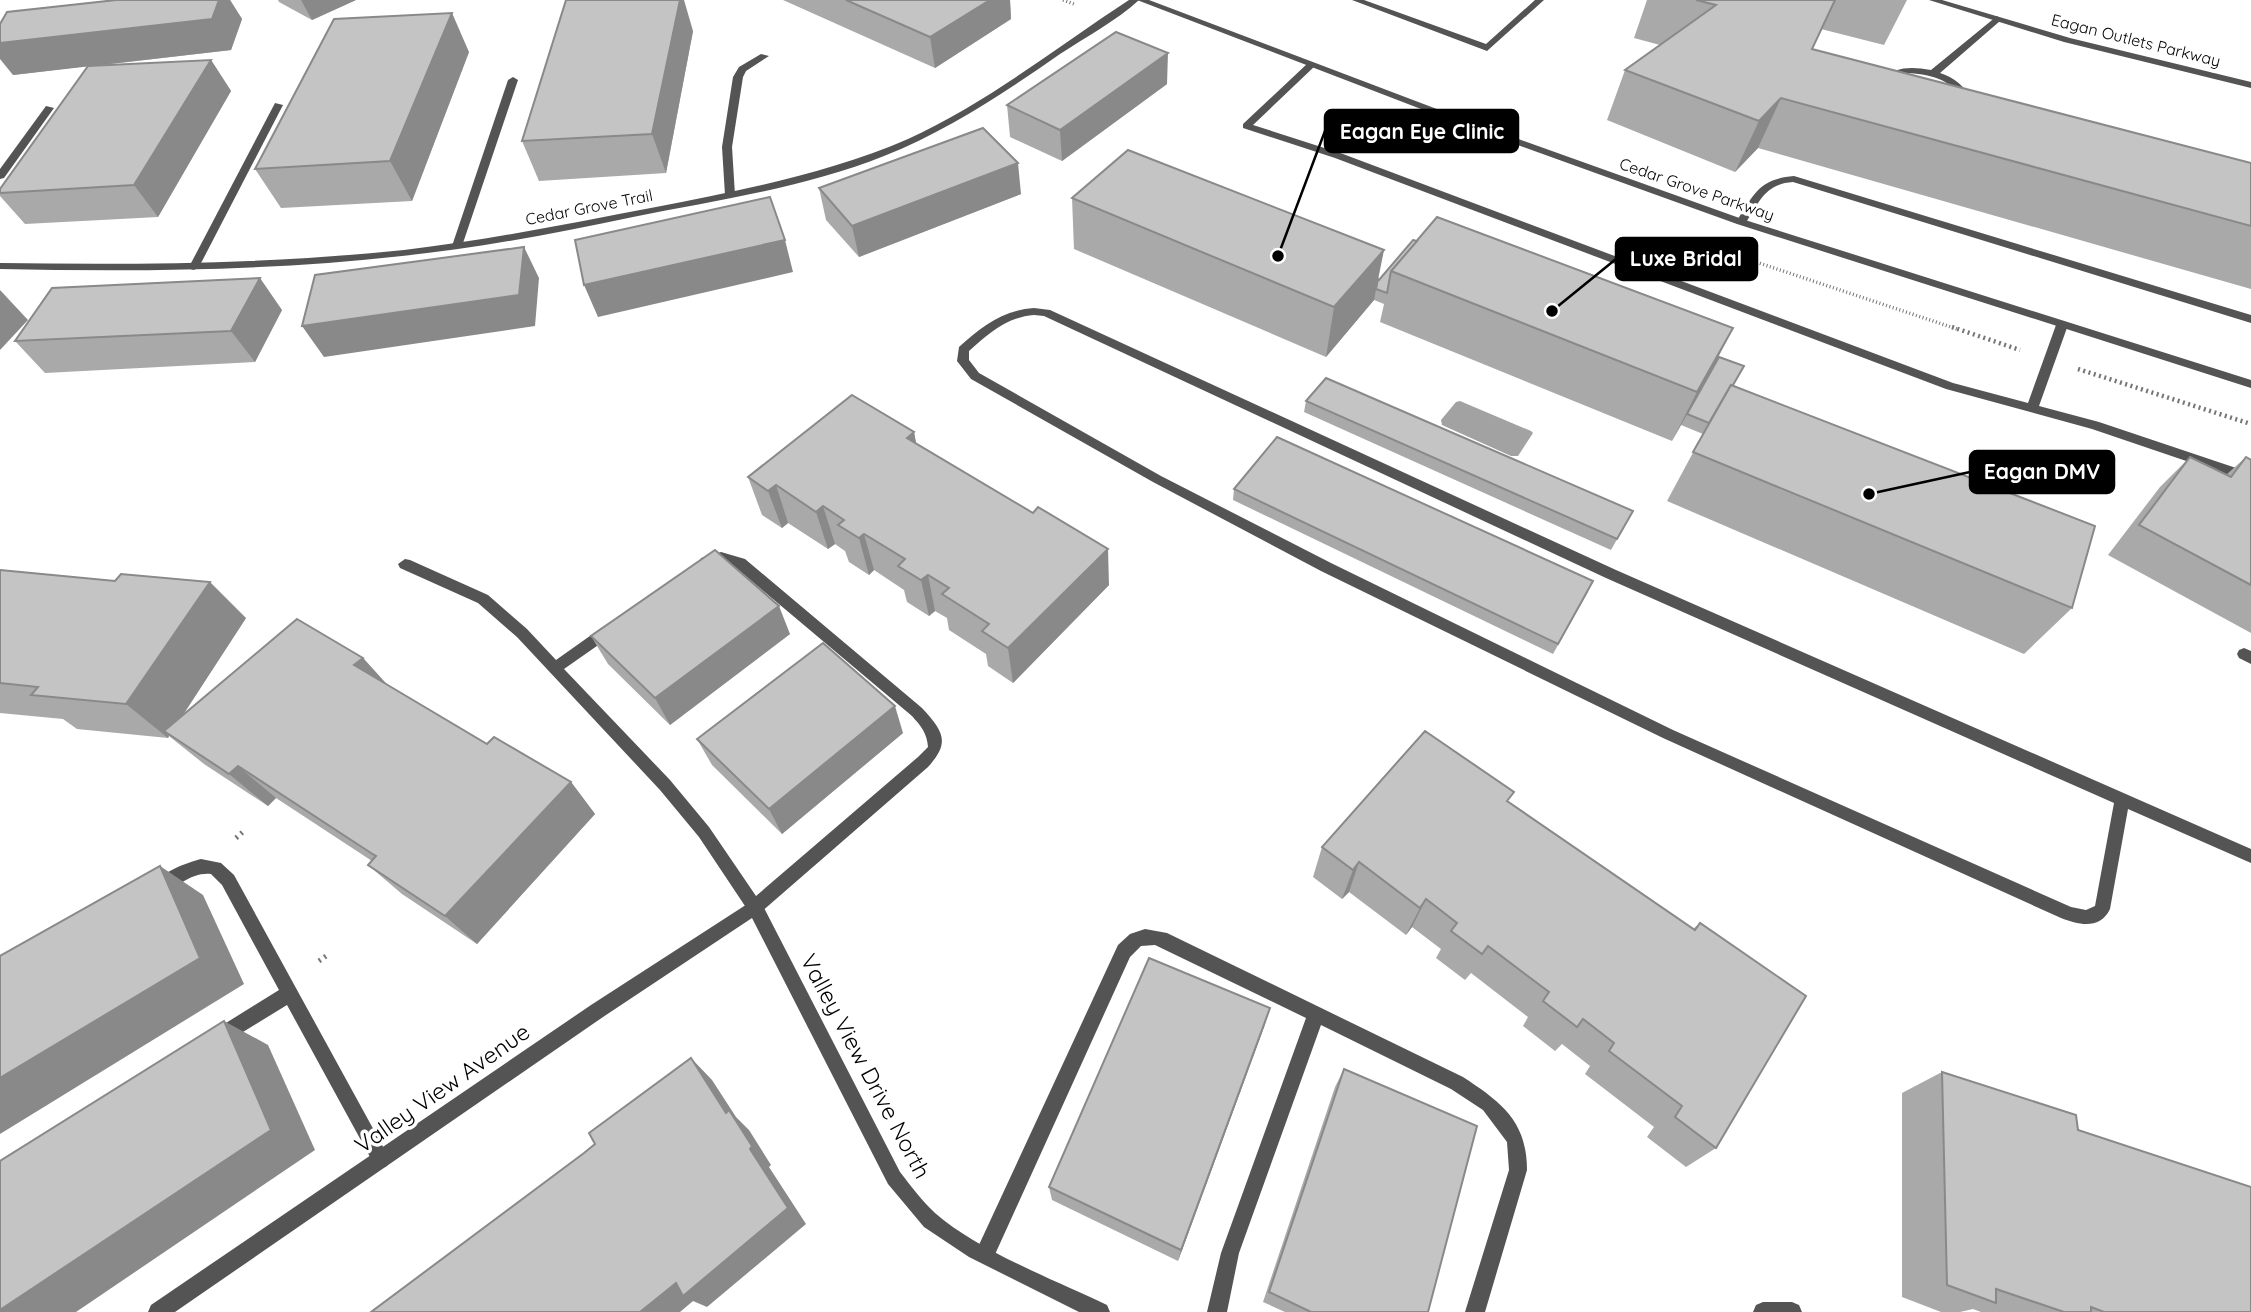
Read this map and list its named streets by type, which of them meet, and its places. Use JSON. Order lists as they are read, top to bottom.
{
  "streets": {
    "street": [
      "Eagan Outlets Parkway",
      "Cedar Grove Parkway",
      "Cedar Grove Trail",
      "Valley View Drive North",
      "Valley View Avenue"
    ]
  },
  "crossings": [
    ["Cedar Grove Parkway", "Cedar Grove Trail"],
    ["Valley View Drive North", "Valley View Avenue"]
  ],
  "places": ["Eagan Eye Clinic", "Luxe Bridal", "Eagan DMV"]
}
